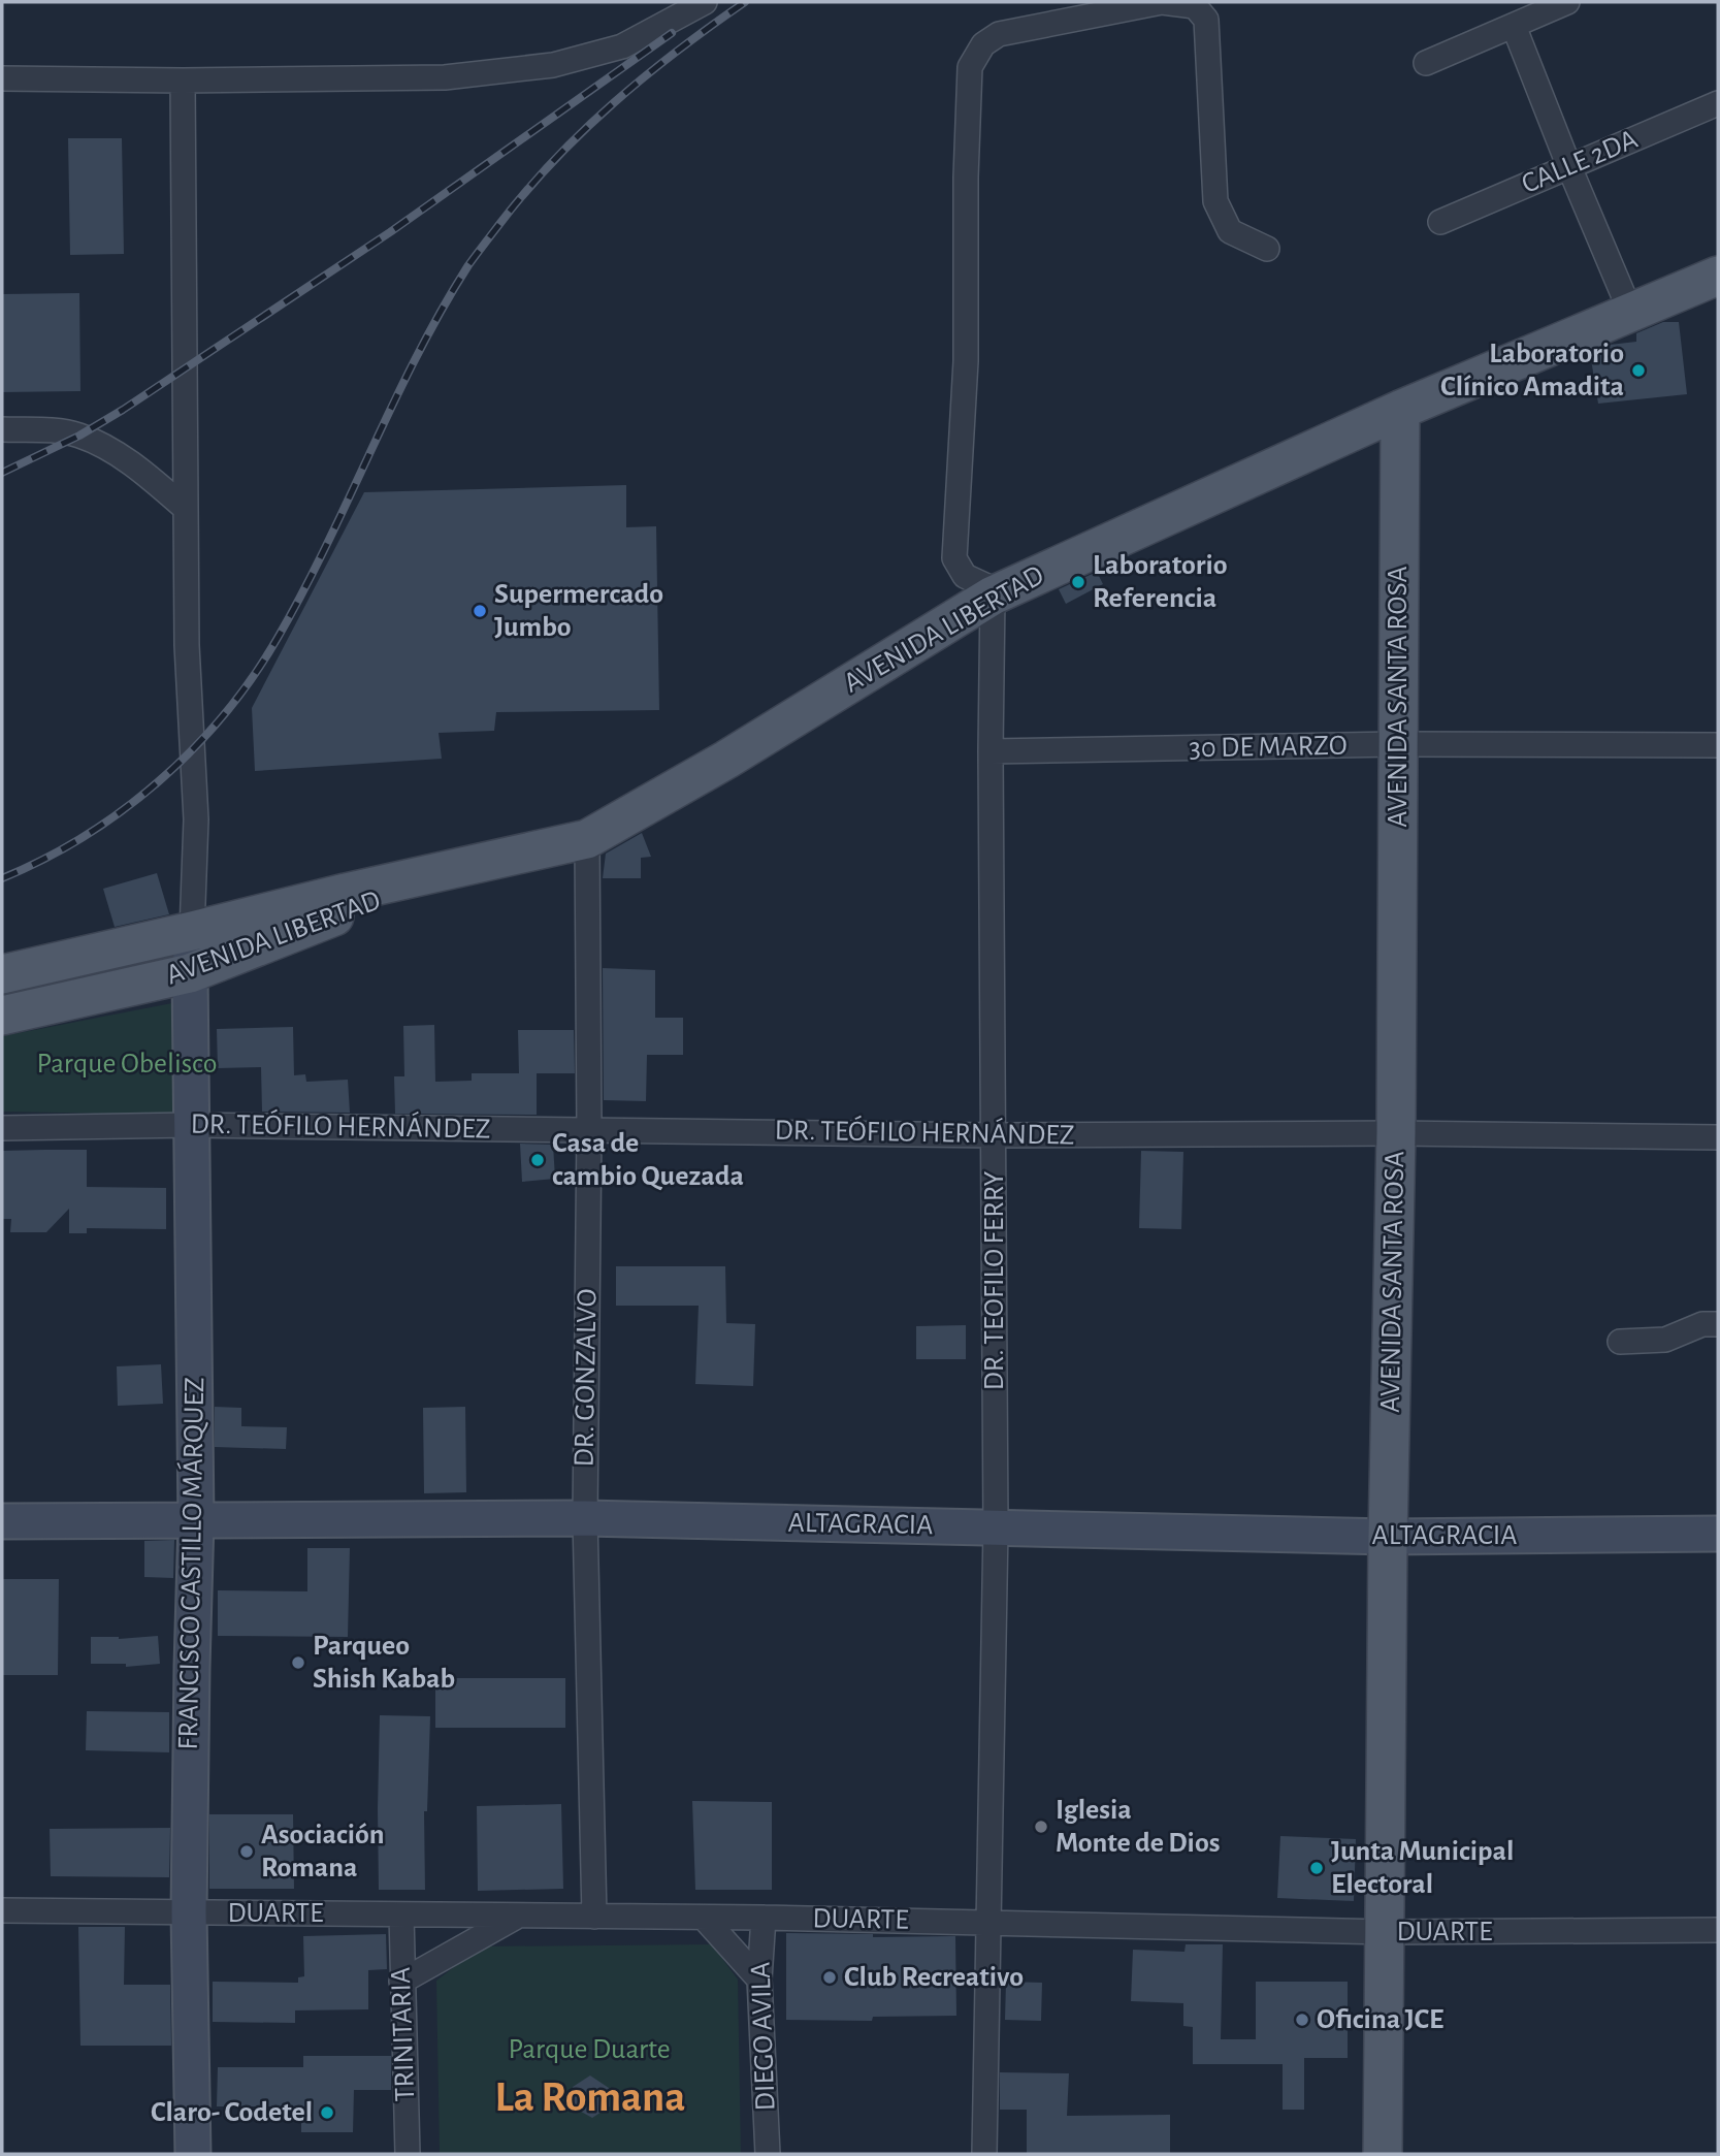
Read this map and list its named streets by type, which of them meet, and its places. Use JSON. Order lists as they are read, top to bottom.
{
  "streets": {
    "main road": ["AVENIDA LIBERTAD", "AVENIDA SANTA ROSA"],
    "street": [
      "CALLE 2DA",
      "30 DE MARZO",
      "DR. TEÓFILO HERNÁNDEZ",
      "DR. TEOFILO FERRY",
      "DR. GONZALVO",
      "ALTAGRACIA",
      "FRANCISCO CASTILLO MÁRQUEZ",
      "DUARTE",
      "TRINITARIA",
      "DIEGO AVILA"
    ]
  },
  "crossings": [
    ["AVENIDA LIBERTAD", "AVENIDA SANTA ROSA"],
    ["AVENIDA LIBERTAD", "DR. TEOFILO FERRY"],
    ["AVENIDA LIBERTAD", "DR. GONZALVO"],
    ["AVENIDA LIBERTAD", "FRANCISCO CASTILLO MÁRQUEZ"],
    ["AVENIDA SANTA ROSA", "30 DE MARZO"],
    ["AVENIDA SANTA ROSA", "DR. TEÓFILO HERNÁNDEZ"],
    ["AVENIDA SANTA ROSA", "ALTAGRACIA"],
    ["AVENIDA SANTA ROSA", "DUARTE"],
    ["30 DE MARZO", "DR. TEOFILO FERRY"],
    ["DR. TEÓFILO HERNÁNDEZ", "DR. TEOFILO FERRY"],
    ["DR. TEÓFILO HERNÁNDEZ", "DR. GONZALVO"],
    ["DR. TEÓFILO HERNÁNDEZ", "FRANCISCO CASTILLO MÁRQUEZ"],
    ["DR. TEOFILO FERRY", "ALTAGRACIA"],
    ["DR. TEOFILO FERRY", "DUARTE"],
    ["DR. GONZALVO", "ALTAGRACIA"],
    ["DR. GONZALVO", "DUARTE"],
    ["ALTAGRACIA", "FRANCISCO CASTILLO MÁRQUEZ"],
    ["FRANCISCO CASTILLO MÁRQUEZ", "DUARTE"],
    ["DUARTE", "TRINITARIA"],
    ["DUARTE", "DIEGO AVILA"]
  ],
  "districts": ["La Romana"],
  "parks": ["Parque Obelisco", "Parque Duarte"],
  "places": [
    "Laboratorio Clínico Amadita",
    "Laboratorio Referencia",
    "Supermercado Jumbo",
    "Casa de cambio Quezada",
    "Parqueo Shish Kabab",
    "Iglesia Monte de Dios",
    "Asociación Romana",
    "Junta Municipal Electoral",
    "Club Recreativo",
    "Oficina JCE",
    "Claro- Codetel"
  ]
}
